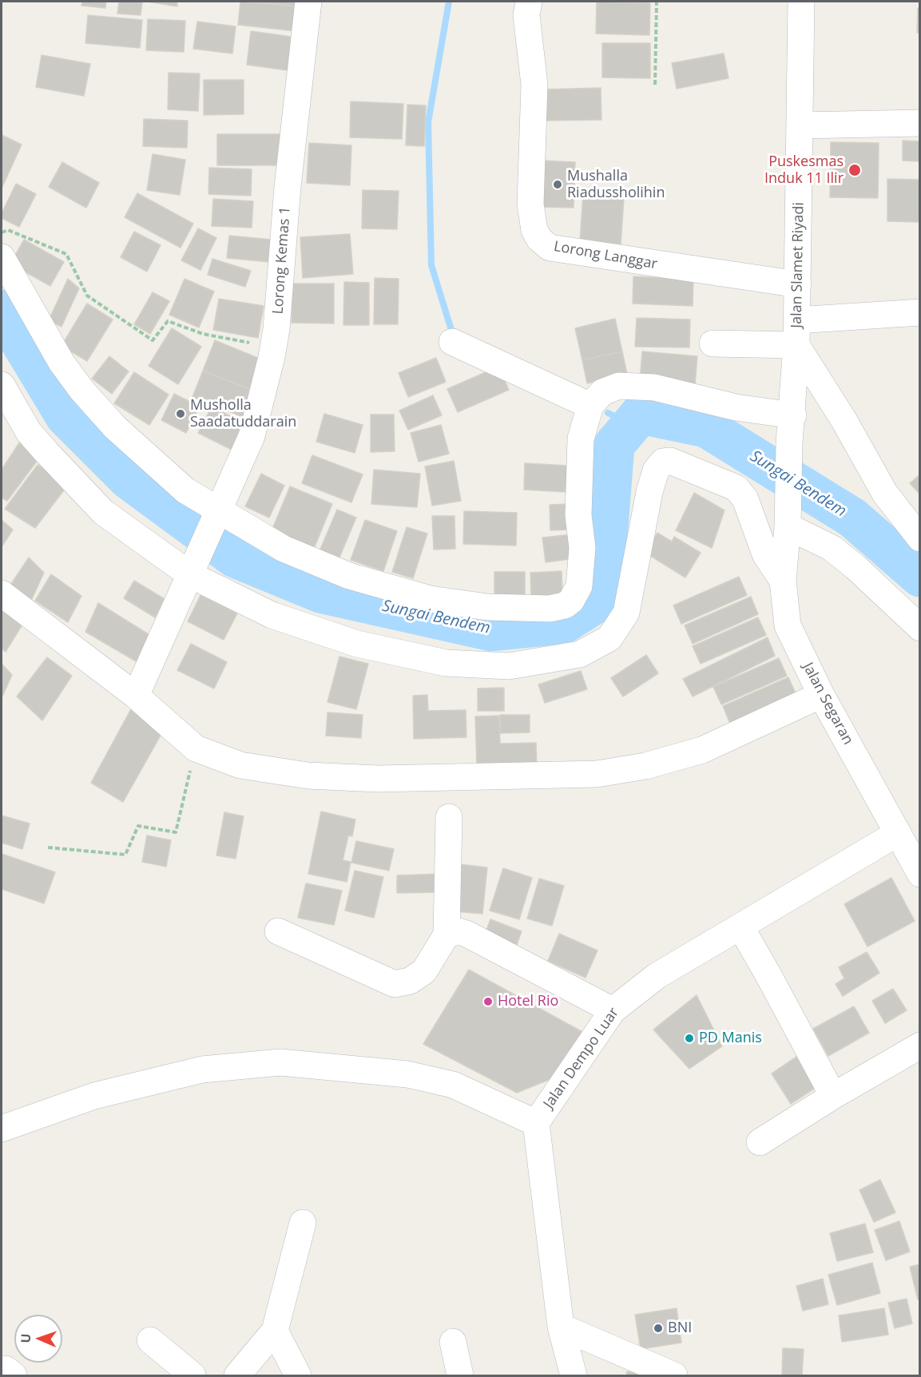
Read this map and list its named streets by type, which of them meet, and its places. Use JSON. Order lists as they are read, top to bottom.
{
  "streets": {
    "street": [
      "Lorong Langgar",
      "Lorong Kemas 1",
      "Jalan Slamet Riyadi",
      "Jalan Segaran",
      "Jalan Dempo Luar"
    ]
  },
  "crossings": [
    ["Lorong Langgar", "Jalan Slamet Riyadi"],
    ["Jalan Slamet Riyadi", "Jalan Segaran"],
    ["Jalan Segaran", "Jalan Dempo Luar"]
  ],
  "water": ["Sungai Bendem"],
  "places": [
    "Puskesmas Induk 11 Ilir",
    "Mushalla Riadussholihin",
    "Musholla Saadatuddarain",
    "Hotel Rio",
    "PD Manis",
    "BNI"
  ],
  "north": "left"
}
